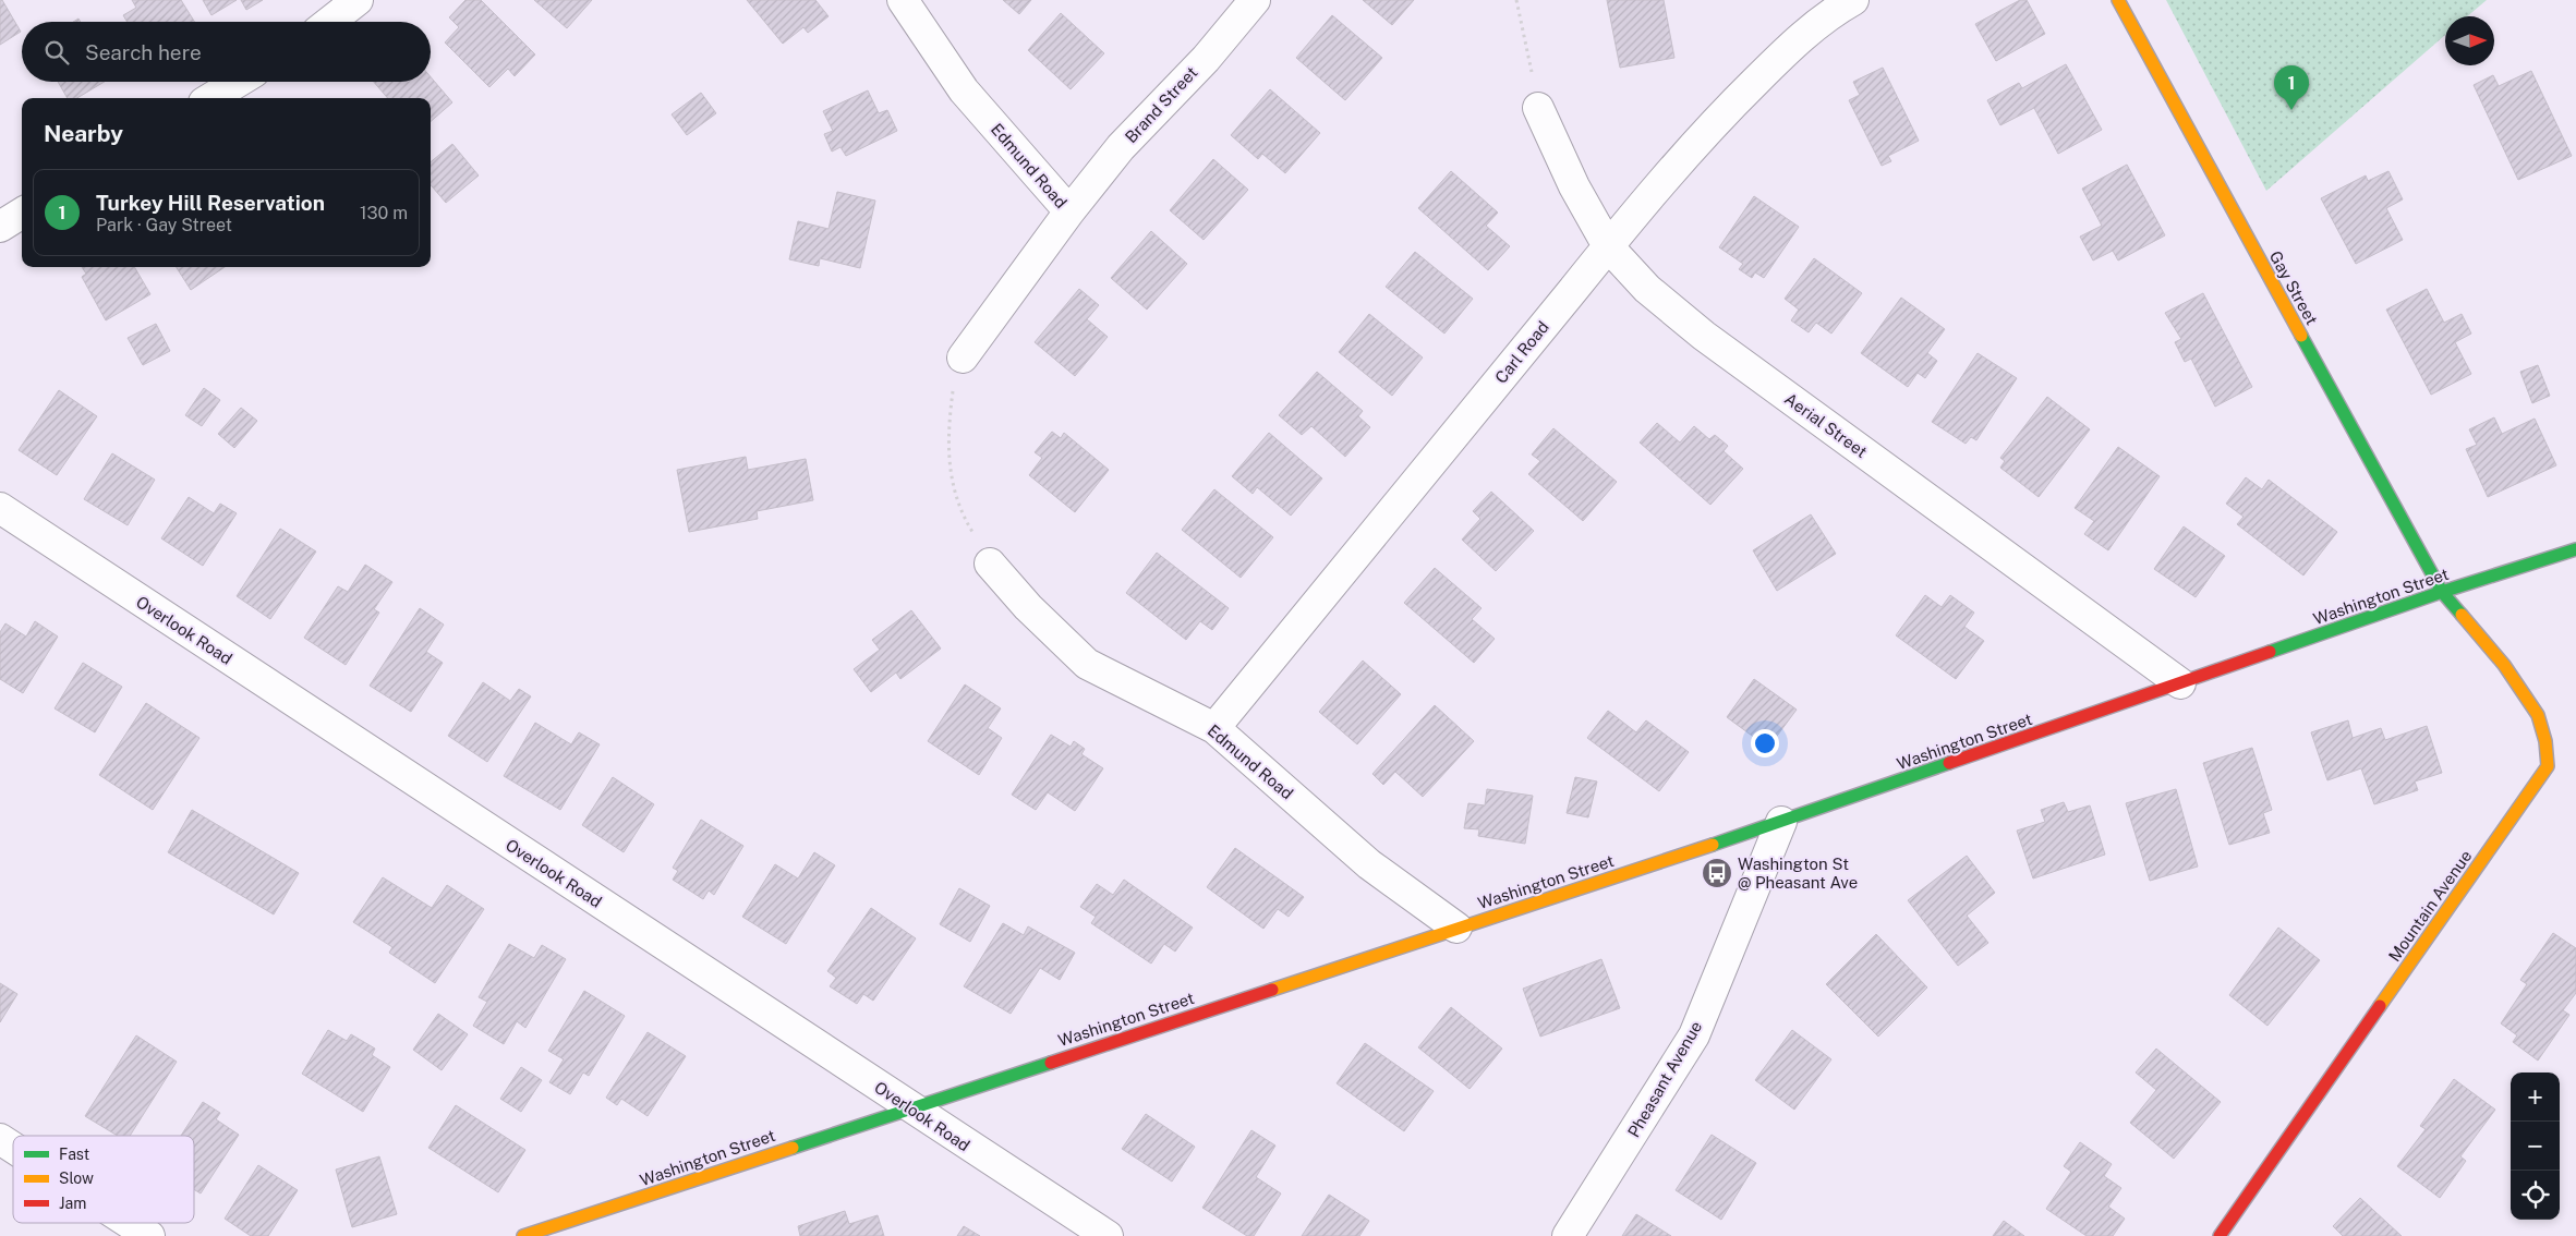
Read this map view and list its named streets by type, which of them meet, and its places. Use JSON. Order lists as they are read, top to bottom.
{
  "streets": {
    "street": [
      "Brand Street",
      "Edmund Road",
      "Gay Street",
      "Carl Road",
      "Aerial Street",
      "Washington Street",
      "Overlook Road",
      "Mountain Avenue",
      "Pheasant Avenue"
    ]
  },
  "crossings": [
    ["Brand Street", "Edmund Road"],
    ["Edmund Road", "Carl Road"],
    ["Edmund Road", "Washington Street"],
    ["Gay Street", "Washington Street"],
    ["Gay Street", "Mountain Avenue"],
    ["Carl Road", "Aerial Street"],
    ["Aerial Street", "Washington Street"],
    ["Washington Street", "Overlook Road"],
    ["Washington Street", "Mountain Avenue"],
    ["Washington Street", "Pheasant Avenue"]
  ],
  "places": {
    "bus stop": ["Washington St @ Pheasant Ave"]
  },
  "legend": ["Fast", "Slow", "Jam"],
  "north": "right",
  "page": {
    "search": "Search here",
    "pins": "1",
    "heading": "Nearby",
    "list": [
      {
        "mark": "1",
        "name": "Turkey Hill Reservation",
        "note": "Park · Gay Street",
        "value": "130 m"
      }
    ],
    "map_buttons": ["+", "−"]
  }
}
